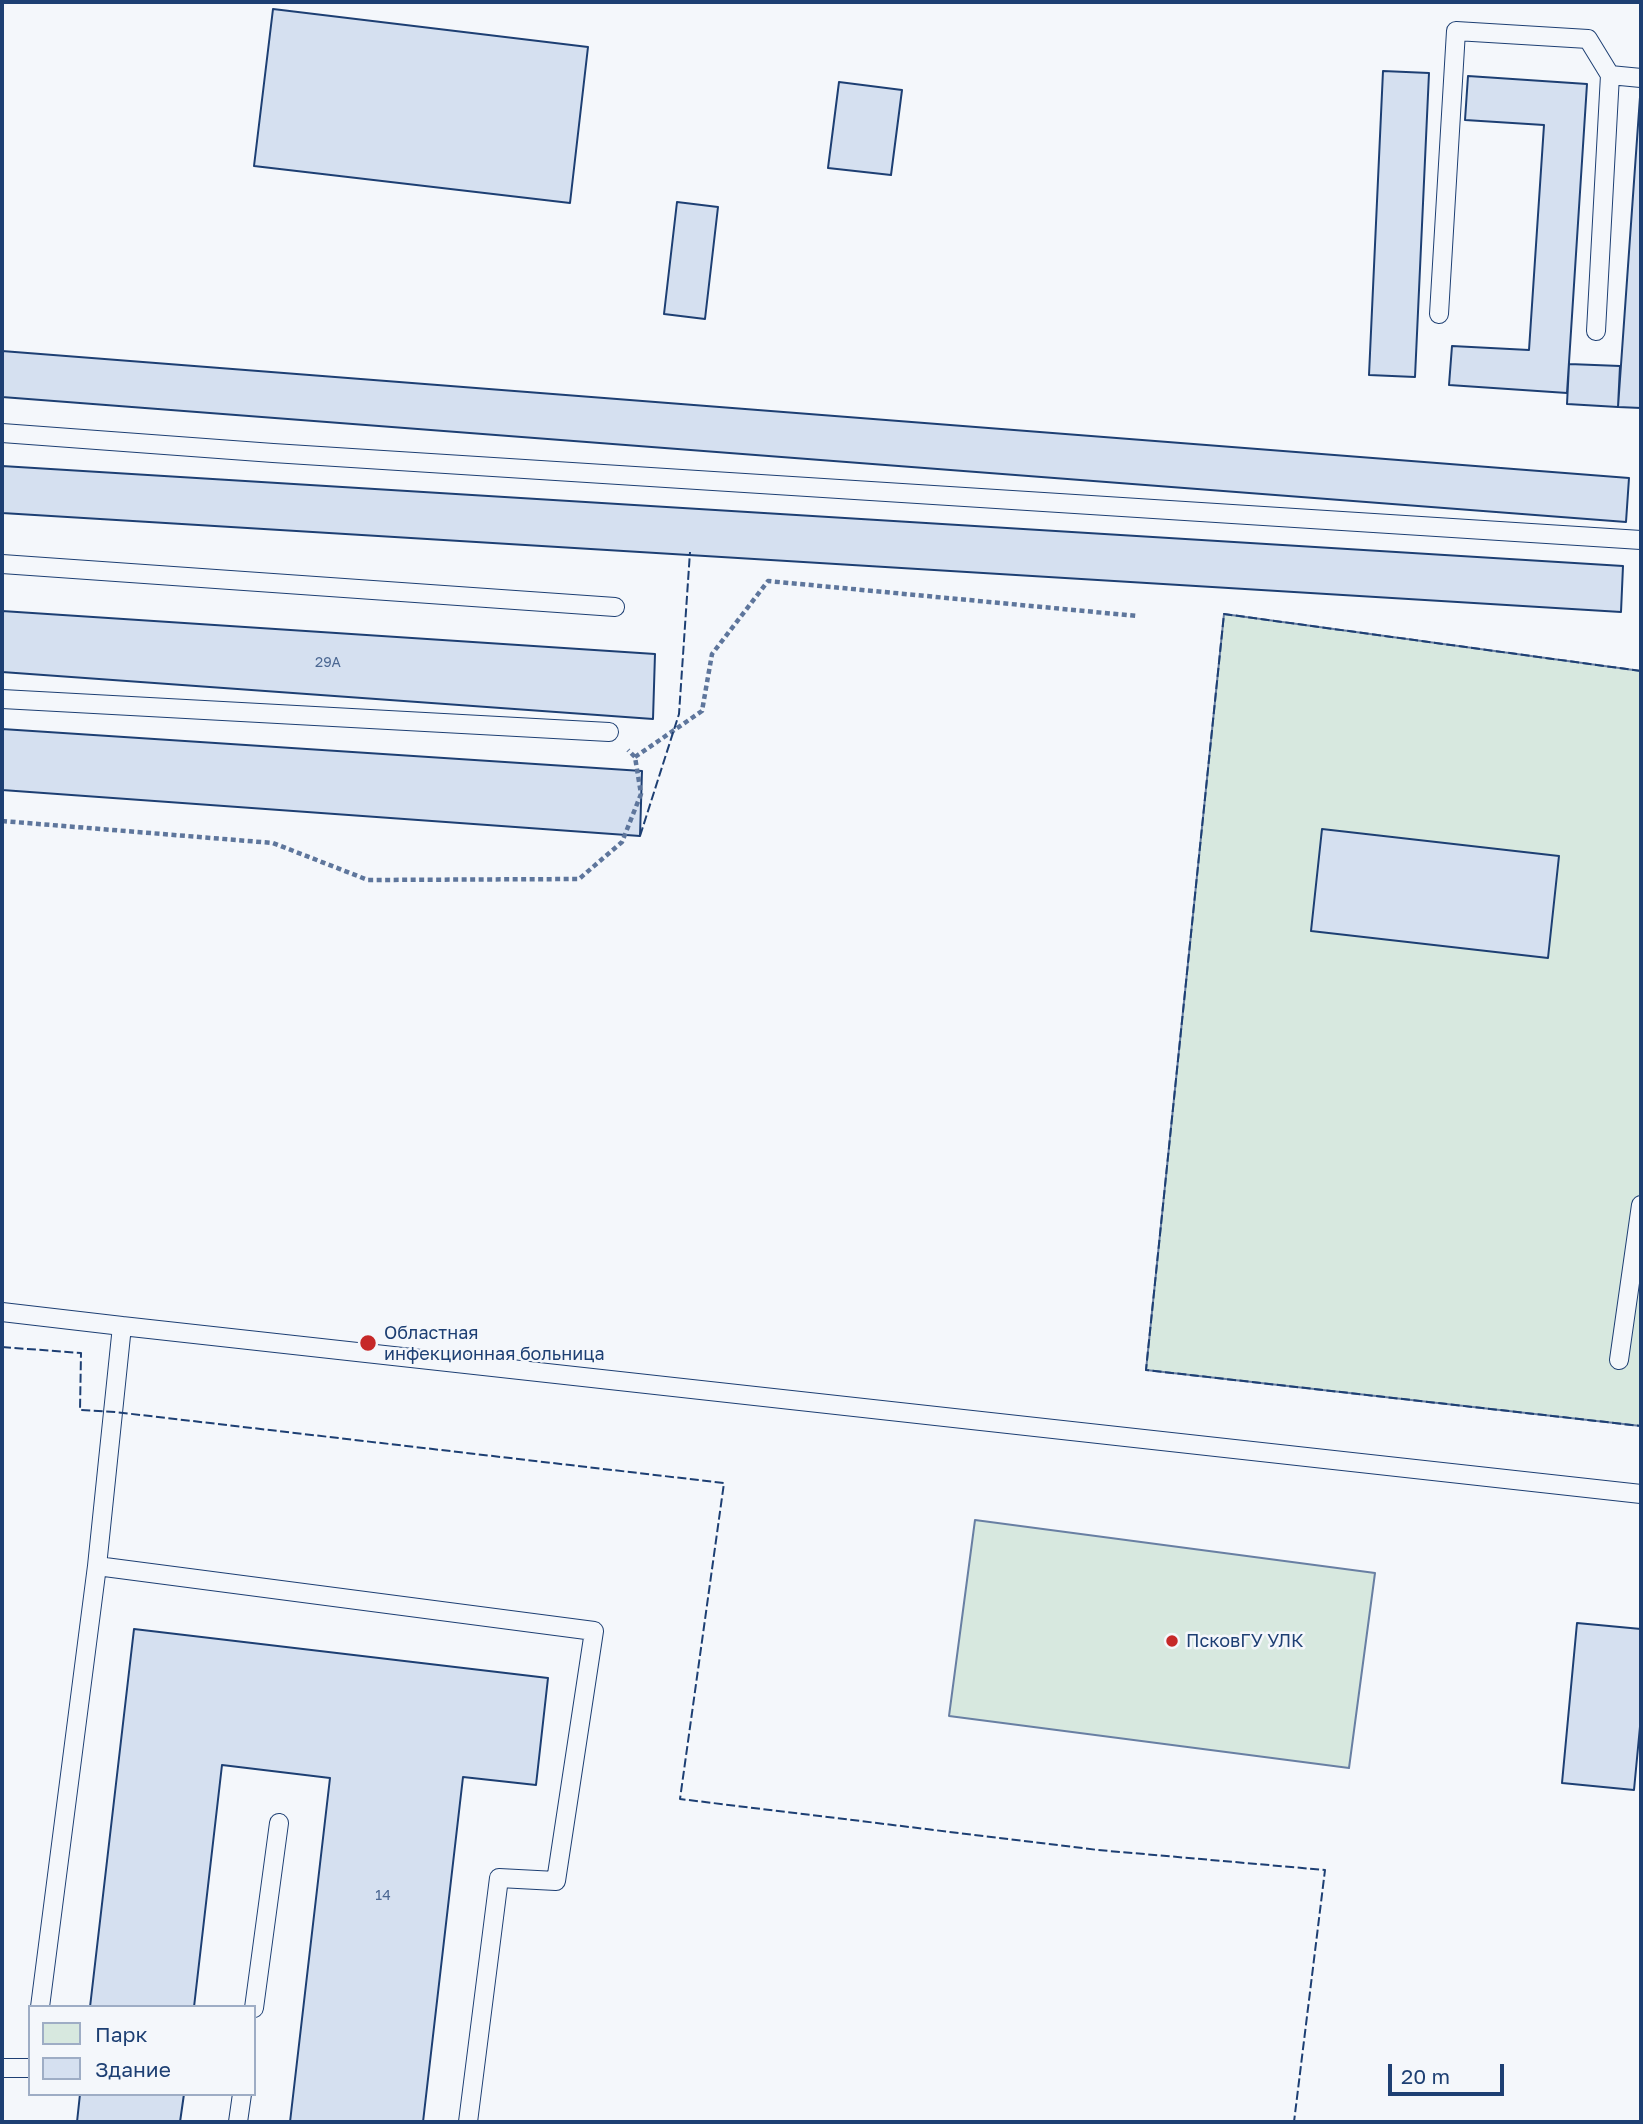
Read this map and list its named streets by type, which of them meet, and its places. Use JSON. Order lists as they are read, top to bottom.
{
  "places": ["Областная инфекционная больница", "ПсковГУ УЛК"],
  "house_numbers": ["29А", "14"],
  "legend": ["Парк", "Здание"],
  "scale_bar": "20 m"
}
